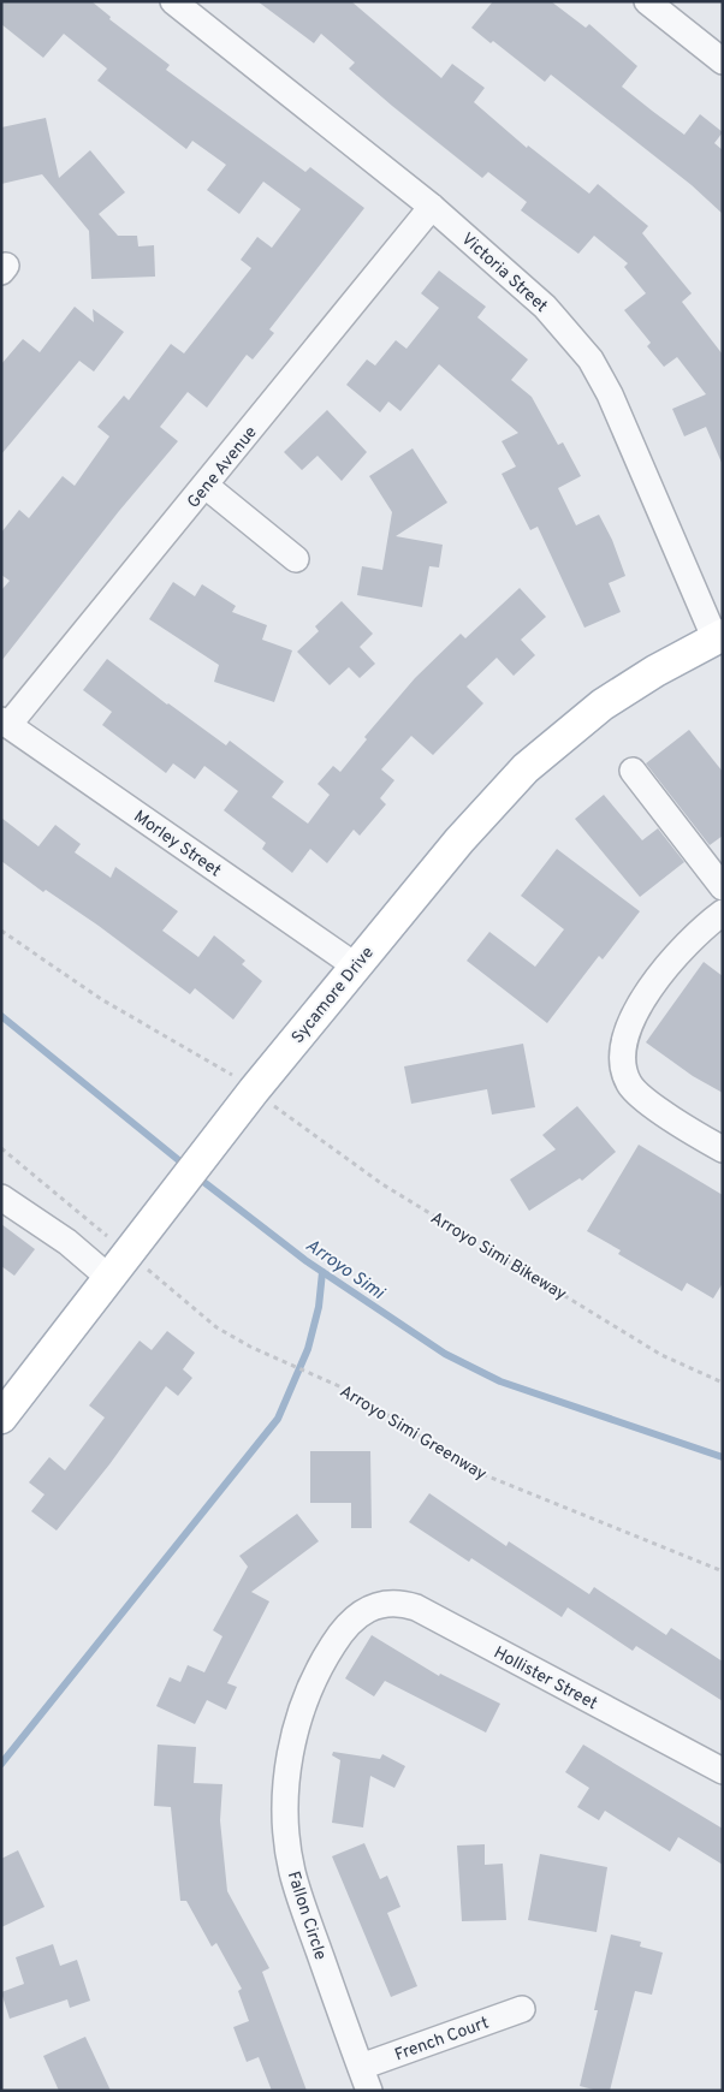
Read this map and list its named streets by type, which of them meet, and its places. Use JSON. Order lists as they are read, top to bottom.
{
  "streets": {
    "main road": ["Sycamore Drive"],
    "street": [
      "Victoria Street",
      "Gene Avenue",
      "Morley Street",
      "Hollister Street",
      "Fallon Circle",
      "French Court"
    ],
    "path": ["Arroyo Simi Bikeway", "Arroyo Simi Greenway"]
  },
  "crossings": [
    ["Victoria Street", "Gene Avenue"],
    ["Victoria Street", "Sycamore Drive"],
    ["Gene Avenue", "Morley Street"],
    ["Morley Street", "Sycamore Drive"],
    ["Hollister Street", "Fallon Circle"],
    ["Fallon Circle", "French Court"]
  ],
  "water": ["Arroyo Simi"]
}
